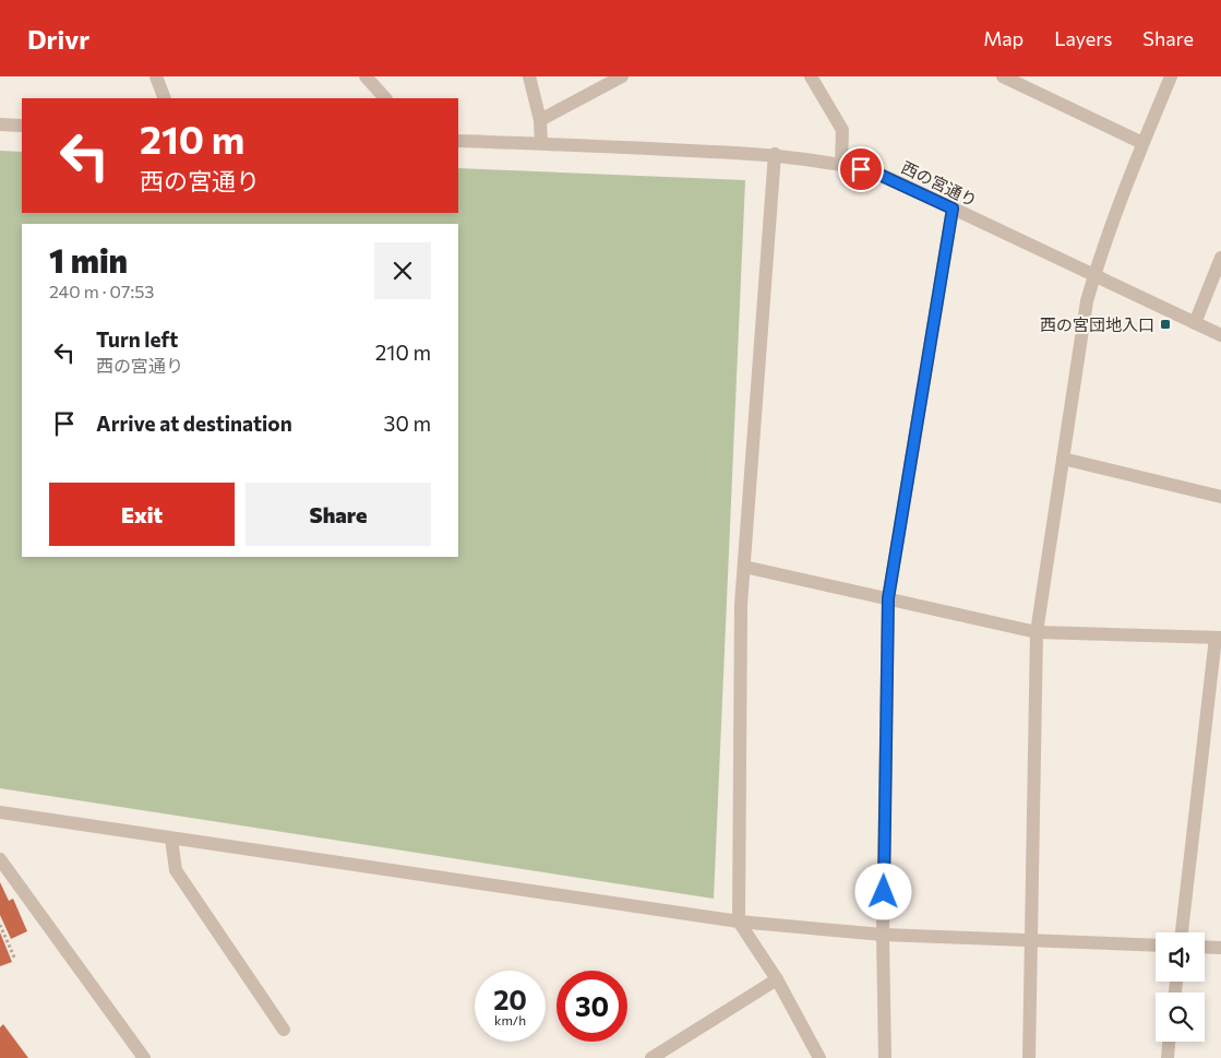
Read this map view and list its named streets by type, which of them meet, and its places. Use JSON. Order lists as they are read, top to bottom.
{
  "streets": {
    "street": ["西の宮通り"]
  },
  "places": {
    "transit": ["西の宮団地入口"]
  },
  "page": {
    "header": "Drivr",
    "nav": ["Map", "Layers", "Share"],
    "turn": ["210 m", "西の宮通り"],
    "heading": ["1 min", "240 m · 07:53"],
    "list": [
      {
        "name": "Turn left",
        "note": "西の宮通り",
        "value": "210 m"
      },
      {
        "name": "Arrive at destination",
        "value": "30 m"
      }
    ],
    "buttons": ["Exit", "Share"],
    "speed": "20 km/h",
    "limit": "30"
  }
}
